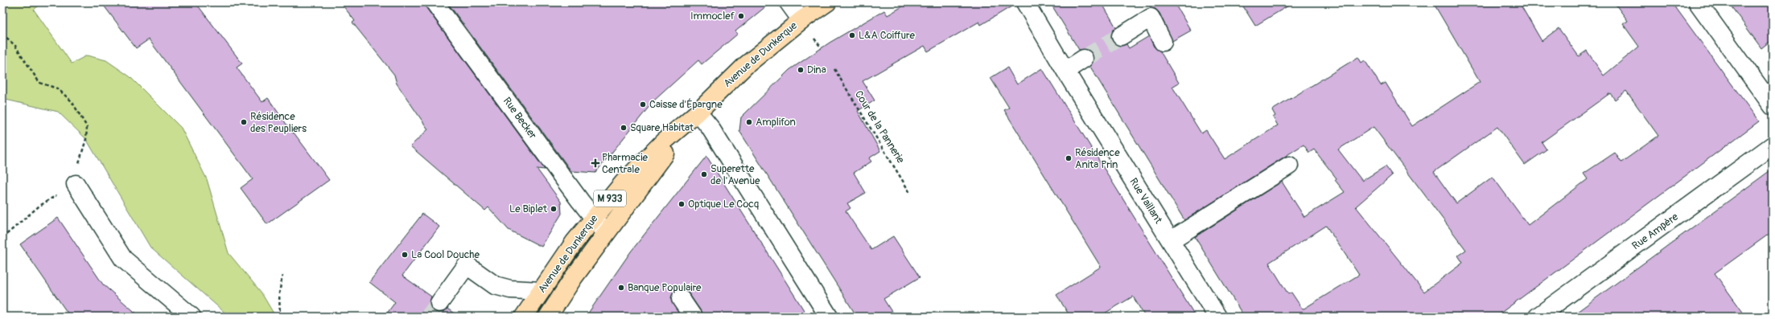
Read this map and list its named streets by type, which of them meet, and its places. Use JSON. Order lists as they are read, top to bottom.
{
  "streets": {
    "main road": ["Avenue de Dunkerque", "M 933"],
    "street": ["Rue Becker", "Rue Vaillant", "Rue Ampère"],
    "path": ["Cour de la Pannerie"]
  },
  "crossings": [
    ["Avenue de Dunkerque", "Rue Becker"]
  ],
  "places": {
    "other": [
      "Immoclef",
      "L&A Coiffure",
      "Dina",
      "Caisse d'Épargne",
      "Résidence des Peupliers",
      "Amplifon",
      "Square Habitat",
      "Résidence Anita Prin",
      "Superette de l'Avenue",
      "Optique Le Cocq",
      "Le Biplet",
      "La Cool Douche",
      "Banque Populaire"
    ],
    "health": ["Pharmacie Centrale"]
  }
}
